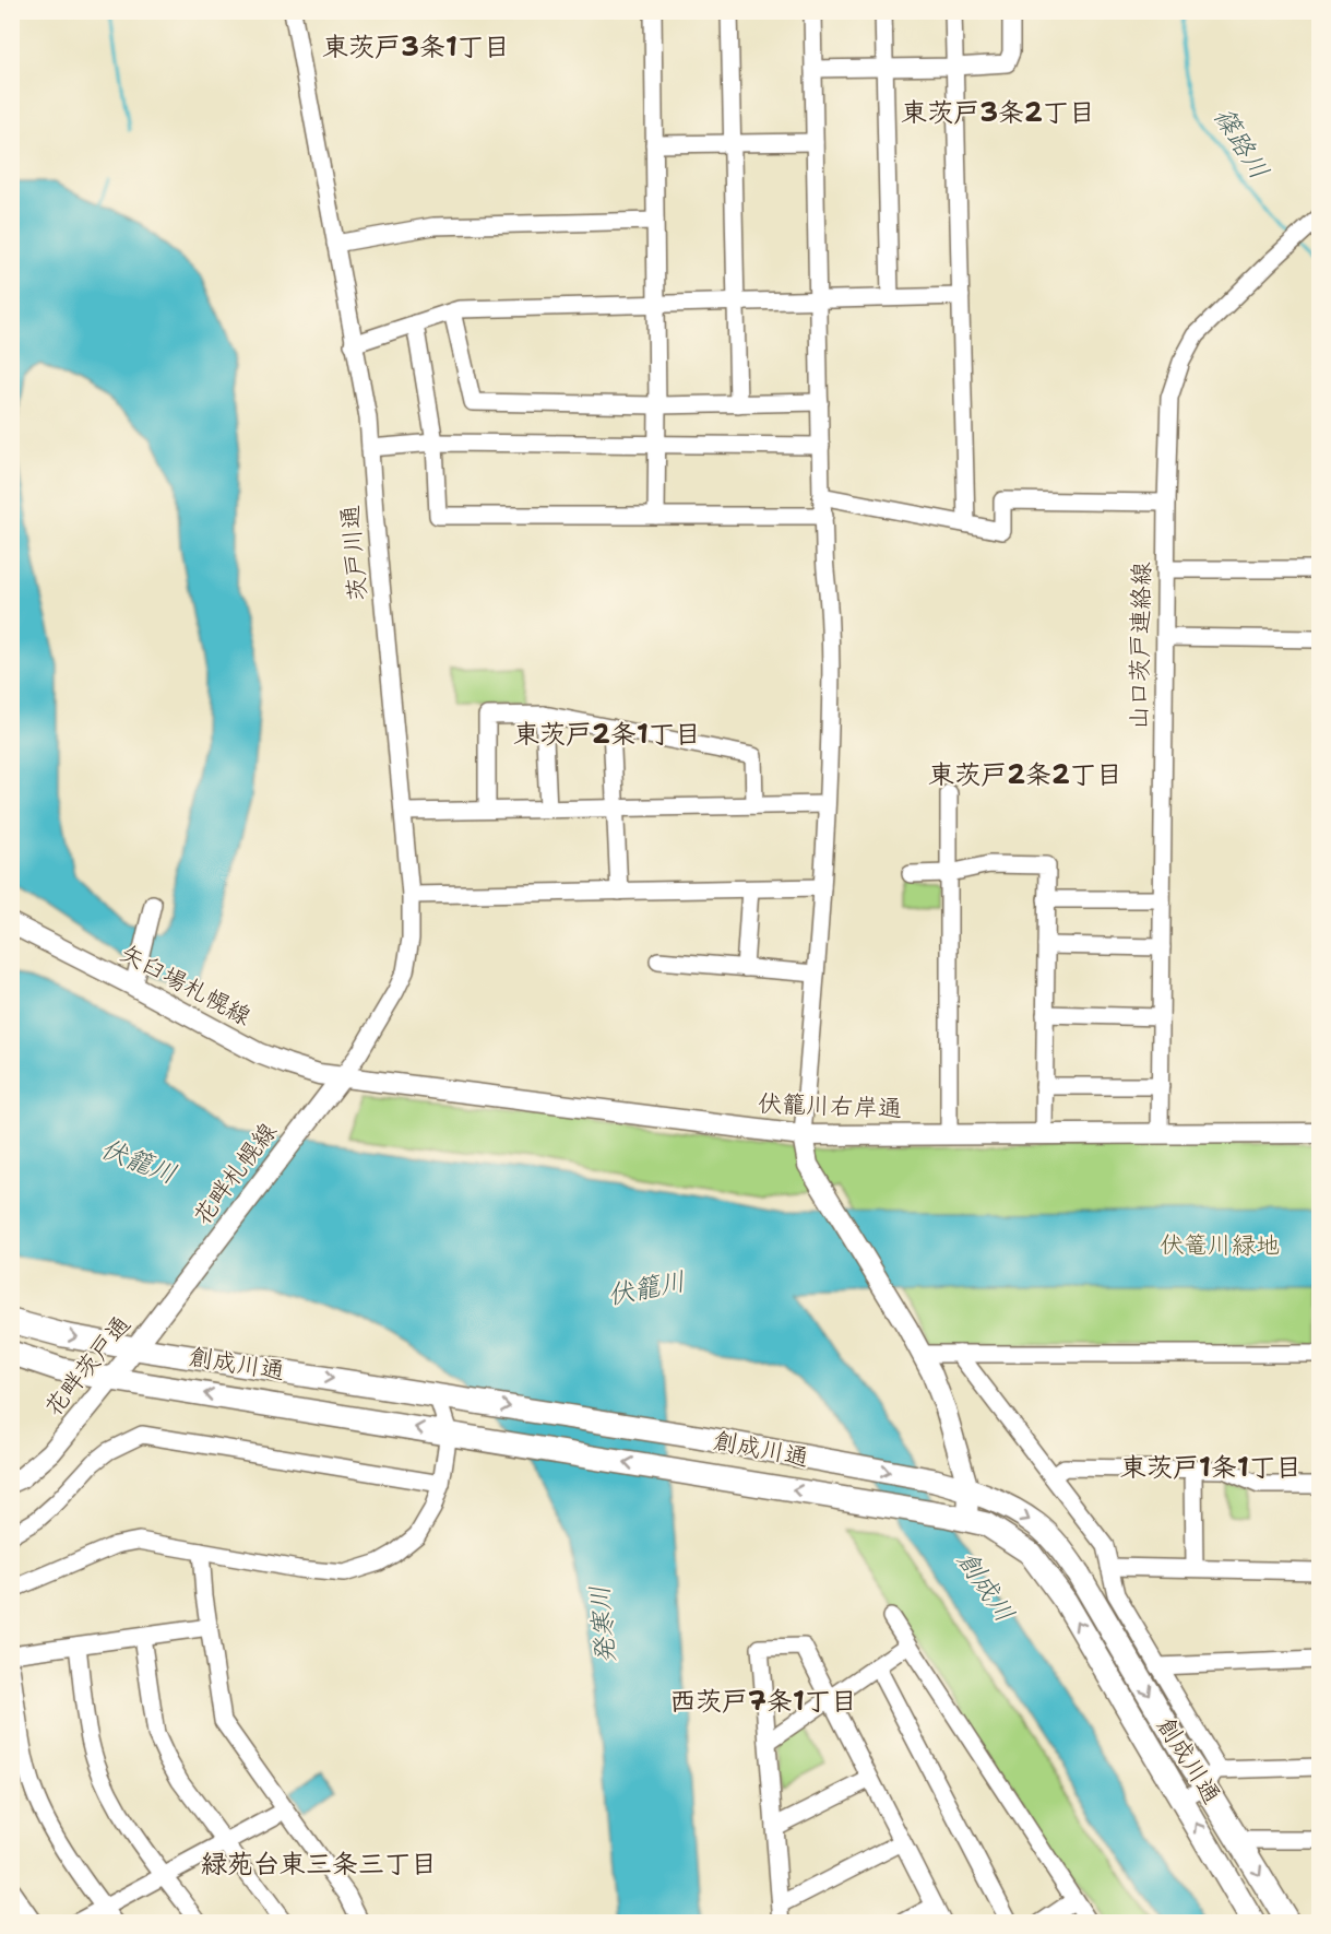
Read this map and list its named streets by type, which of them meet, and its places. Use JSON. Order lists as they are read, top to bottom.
{
  "streets": {
    "highway": ["創成川通"],
    "main road": [
      "矢臼場札幌線",
      "伏籠川右岸通",
      "花畔札幌線",
      "花畔茨戸通"
    ],
    "street": ["茨戸川通", "山口茨戸連絡線"]
  },
  "crossings": [
    ["茨戸川通", "矢臼場札幌線"],
    ["茨戸川通", "伏籠川右岸通"],
    ["茨戸川通", "花畔札幌線"],
    ["山口茨戸連絡線", "伏籠川右岸通"],
    ["矢臼場札幌線", "伏籠川右岸通"],
    ["矢臼場札幌線", "花畔札幌線"],
    ["伏籠川右岸通", "花畔札幌線"],
    ["花畔札幌線", "花畔茨戸通"],
    ["創成川通", "花畔茨戸通"]
  ],
  "districts": [
    "東茨戸3条1丁目",
    "東茨戸3条2丁目",
    "東茨戸2条1丁目",
    "東茨戸2条2丁目",
    "東茨戸1条1丁目",
    "西茨戸7条1丁目",
    "緑苑台東三条三丁目"
  ],
  "water": [
    "篠路川",
    "伏籠川",
    "創成川",
    "発寒川"
  ],
  "parks": ["伏篭川緑地"]
}
